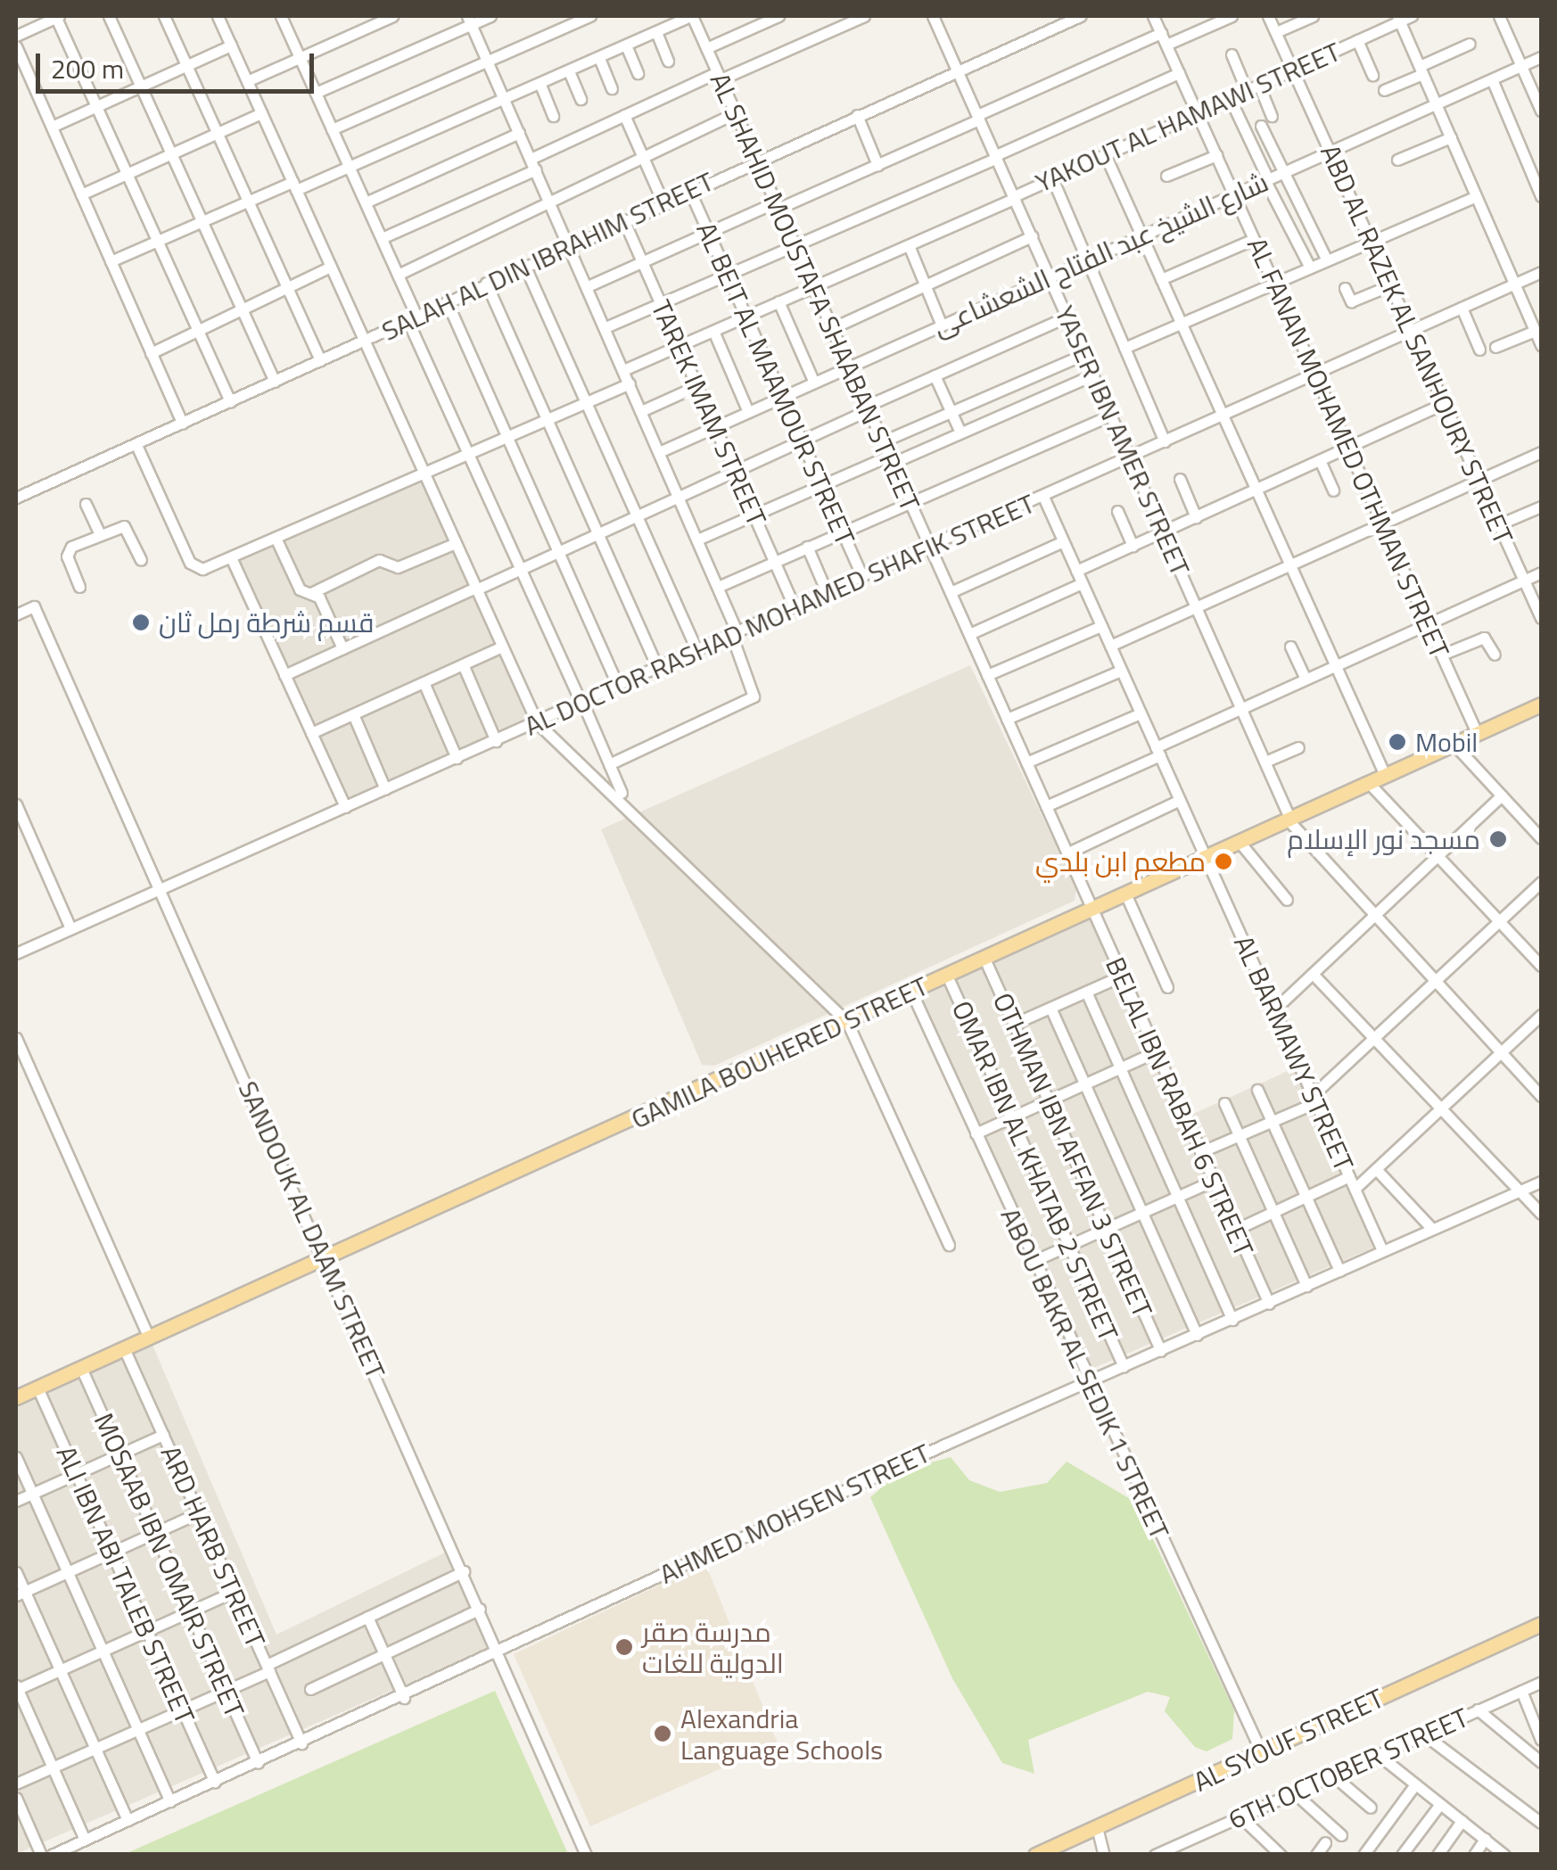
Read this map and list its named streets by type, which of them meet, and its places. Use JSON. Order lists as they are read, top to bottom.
{
  "streets": {
    "main road": ["GAMILA BOUHERED STREET", "AL SYOUF STREET"],
    "street": [
      "YAKOUT AL HAMAWI STREET",
      "شارع الشيخ عبد الفتاح الشعشاعى",
      "SALAH AL DIN IBRAHIM STREET",
      "AL SHAHID MOUSTAFA SHAABAN STREET",
      "ABD AL RAZEK AL SANHOURY STREET",
      "AL BEIT AL MAAMOUR STREET",
      "TAREK IMAM STREET",
      "YASER IBN AMER STREET",
      "AL FANAN MOHAMED OTHMAN STREET",
      "AL DOCTOR RASHAD MOHAMED SHAFIK STREET",
      "AL BARMAWY STREET",
      "BELAL IBN RABAH 6 STREET",
      "OTHMAN IBN AFFAN 3 STREET",
      "OMAR IBN AL KHATAB 2 STREET",
      "SANDOUK AL DAAM STREET",
      "ABOU BAKR AL SEDIK 1 STREET",
      "AHMED MOHSEN STREET",
      "ARD HARB STREET",
      "MOSAAB IBN OMAIR STREET",
      "ALI IBN ABI TALEB STREET",
      "6TH OCTOBER STREET"
    ]
  },
  "crossings": [
    ["YAKOUT AL HAMAWI STREET", "AL SHAHID MOUSTAFA SHAABAN STREET"],
    ["YAKOUT AL HAMAWI STREET", "ABD AL RAZEK AL SANHOURY STREET"],
    ["YAKOUT AL HAMAWI STREET", "AL BEIT AL MAAMOUR STREET"],
    ["YAKOUT AL HAMAWI STREET", "TAREK IMAM STREET"],
    ["YAKOUT AL HAMAWI STREET", "YASER IBN AMER STREET"],
    ["YAKOUT AL HAMAWI STREET", "AL FANAN MOHAMED OTHMAN STREET"],
    ["شارع الشيخ عبد الفتاح الشعشاعى", "AL SHAHID MOUSTAFA SHAABAN STREET"],
    ["شارع الشيخ عبد الفتاح الشعشاعى", "ABD AL RAZEK AL SANHOURY STREET"],
    ["شارع الشيخ عبد الفتاح الشعشاعى", "AL BEIT AL MAAMOUR STREET"],
    ["شارع الشيخ عبد الفتاح الشعشاعى", "TAREK IMAM STREET"],
    ["شارع الشيخ عبد الفتاح الشعشاعى", "YASER IBN AMER STREET"],
    ["شارع الشيخ عبد الفتاح الشعشاعى", "AL FANAN MOHAMED OTHMAN STREET"],
    ["SALAH AL DIN IBRAHIM STREET", "AL SHAHID MOUSTAFA SHAABAN STREET"],
    ["SALAH AL DIN IBRAHIM STREET", "AL BEIT AL MAAMOUR STREET"],
    ["SALAH AL DIN IBRAHIM STREET", "TAREK IMAM STREET"],
    ["SALAH AL DIN IBRAHIM STREET", "YASER IBN AMER STREET"],
    ["AL SHAHID MOUSTAFA SHAABAN STREET", "AL DOCTOR RASHAD MOHAMED SHAFIK STREET"],
    ["AL SHAHID MOUSTAFA SHAABAN STREET", "GAMILA BOUHERED STREET"],
    ["AL SHAHID MOUSTAFA SHAABAN STREET", "BELAL IBN RABAH 6 STREET"],
    ["ABD AL RAZEK AL SANHOURY STREET", "AL DOCTOR RASHAD MOHAMED SHAFIK STREET"],
    ["AL BEIT AL MAAMOUR STREET", "AL DOCTOR RASHAD MOHAMED SHAFIK STREET"],
    ["TAREK IMAM STREET", "AL DOCTOR RASHAD MOHAMED SHAFIK STREET"],
    ["YASER IBN AMER STREET", "AL DOCTOR RASHAD MOHAMED SHAFIK STREET"],
    ["YASER IBN AMER STREET", "GAMILA BOUHERED STREET"],
    ["AL FANAN MOHAMED OTHMAN STREET", "AL DOCTOR RASHAD MOHAMED SHAFIK STREET"],
    ["AL FANAN MOHAMED OTHMAN STREET", "GAMILA BOUHERED STREET"],
    ["AL DOCTOR RASHAD MOHAMED SHAFIK STREET", "AL BARMAWY STREET"],
    ["AL DOCTOR RASHAD MOHAMED SHAFIK STREET", "SANDOUK AL DAAM STREET"],
    ["GAMILA BOUHERED STREET", "AL BARMAWY STREET"],
    ["GAMILA BOUHERED STREET", "BELAL IBN RABAH 6 STREET"],
    ["GAMILA BOUHERED STREET", "OTHMAN IBN AFFAN 3 STREET"],
    ["GAMILA BOUHERED STREET", "OMAR IBN AL KHATAB 2 STREET"],
    ["GAMILA BOUHERED STREET", "SANDOUK AL DAAM STREET"],
    ["GAMILA BOUHERED STREET", "ABOU BAKR AL SEDIK 1 STREET"],
    ["GAMILA BOUHERED STREET", "ARD HARB STREET"],
    ["GAMILA BOUHERED STREET", "MOSAAB IBN OMAIR STREET"],
    ["GAMILA BOUHERED STREET", "ALI IBN ABI TALEB STREET"],
    ["AL BARMAWY STREET", "AHMED MOHSEN STREET"],
    ["BELAL IBN RABAH 6 STREET", "AHMED MOHSEN STREET"],
    ["OTHMAN IBN AFFAN 3 STREET", "AHMED MOHSEN STREET"],
    ["OMAR IBN AL KHATAB 2 STREET", "AHMED MOHSEN STREET"],
    ["SANDOUK AL DAAM STREET", "AHMED MOHSEN STREET"],
    ["ABOU BAKR AL SEDIK 1 STREET", "AHMED MOHSEN STREET"],
    ["ABOU BAKR AL SEDIK 1 STREET", "AL SYOUF STREET"],
    ["AHMED MOHSEN STREET", "ARD HARB STREET"],
    ["AHMED MOHSEN STREET", "MOSAAB IBN OMAIR STREET"],
    ["AHMED MOHSEN STREET", "ALI IBN ABI TALEB STREET"]
  ],
  "places": [
    "قسم شرطة رمل ثان",
    "Mobil",
    "مسجد نور الإسلام",
    "مطعم ابن بلدي",
    "مدرسة صقر الدولية للغات",
    "Alexandria Language Schools"
  ],
  "scale_bar": "200 m"
}
